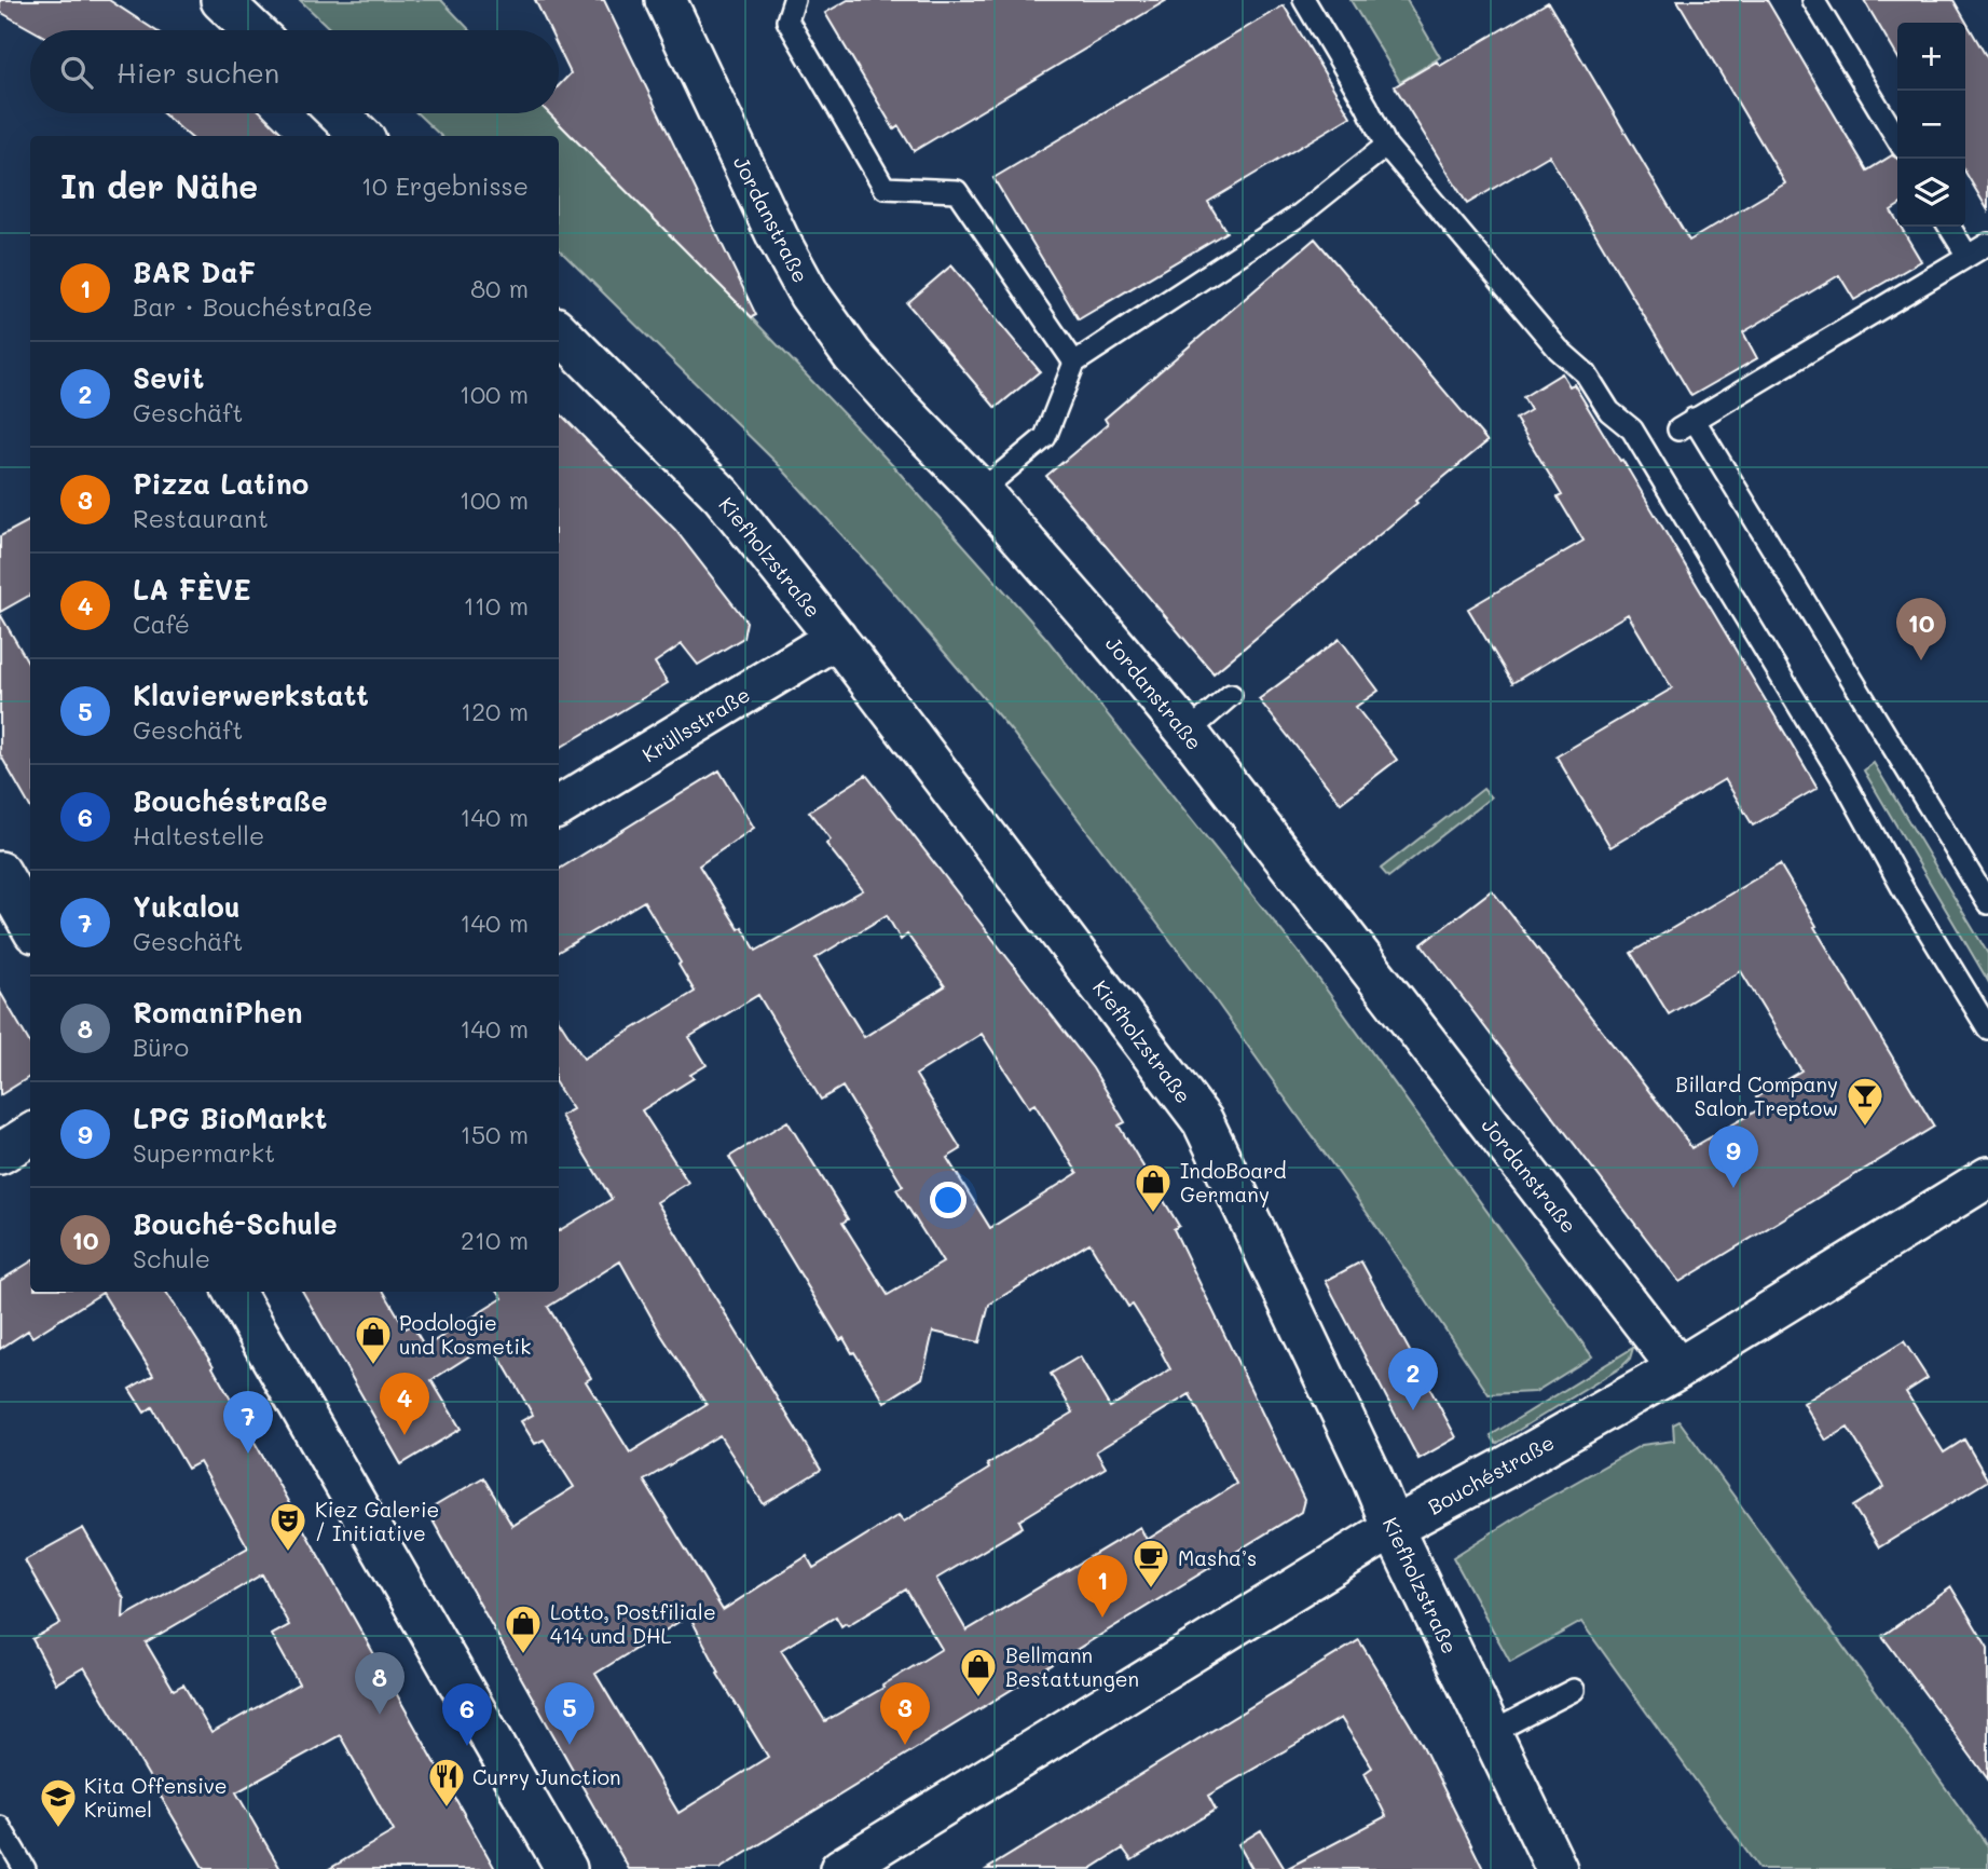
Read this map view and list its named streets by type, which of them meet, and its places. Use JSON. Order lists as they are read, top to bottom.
{
  "streets": {
    "street": [
      "Jordanstraße",
      "Kiefholzstraße",
      "Krüllsstraße",
      "Bouchéstraße"
    ]
  },
  "crossings": [
    ["Jordanstraße", "Bouchéstraße"],
    ["Kiefholzstraße", "Krüllsstraße"],
    ["Kiefholzstraße", "Bouchéstraße"]
  ],
  "places": {
    "bar": ["Billard Company Salon Treptow"],
    "shop": [
      "IndoBoard Germany",
      "Podologie und Kosmetik",
      "Lotto, Postfiliale 414 und DHL",
      "Bellmann Bestattungen"
    ],
    "theatre": ["Kiez Galerie / Initiative"],
    "cafe": ["Masha’s"],
    "restaurant": ["Curry Junction"],
    "school or university": ["Kita Offensive Krümel"]
  },
  "page": {
    "map_buttons": ["+", "−"],
    "search": "Hier suchen",
    "heading": ["In der Nähe", "10 Ergebnisse"],
    "list": [
      {
        "mark": "1",
        "name": "BAR DaF",
        "note": "Bar · Bouchéstraße",
        "value": "80 m"
      },
      {
        "mark": "2",
        "name": "Sevit",
        "note": "Geschäft",
        "value": "100 m"
      },
      {
        "mark": "3",
        "name": "Pizza Latino",
        "note": "Restaurant",
        "value": "100 m"
      },
      {
        "mark": "4",
        "name": "LA FÈVE",
        "note": "Café",
        "value": "110 m"
      },
      {
        "mark": "5",
        "name": "Klavierwerkstatt",
        "note": "Geschäft",
        "value": "120 m"
      },
      {
        "mark": "6",
        "name": "Bouchéstraße",
        "note": "Haltestelle",
        "value": "140 m"
      },
      {
        "mark": "7",
        "name": "Yukalou",
        "note": "Geschäft",
        "value": "140 m"
      },
      {
        "mark": "8",
        "name": "RomaniPhen",
        "note": "Büro",
        "value": "140 m"
      },
      {
        "mark": "9",
        "name": "LPG BioMarkt",
        "note": "Supermarkt",
        "value": "150 m"
      },
      {
        "mark": "10",
        "name": "Bouché-Schule",
        "note": "Schule",
        "value": "210 m"
      }
    ],
    "pins": [
      "10",
      "9",
      "2",
      "4",
      "7",
      "1",
      "8",
      "3",
      "5",
      "6"
    ]
  }
}
